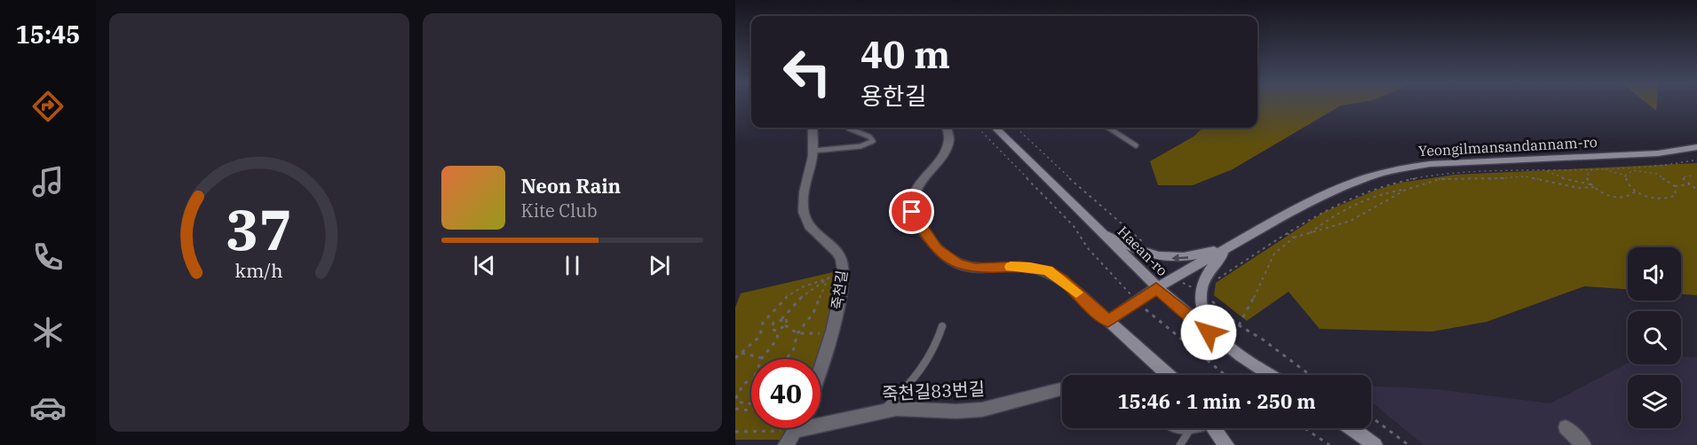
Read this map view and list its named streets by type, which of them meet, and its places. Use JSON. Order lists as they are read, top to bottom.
{
  "streets": {
    "street": [
      "Yeongilmansandannam-ro",
      "Haean-ro",
      "죽천길",
      "죽천길83번길"
    ]
  },
  "crossings": [
    ["Yeongilmansandannam-ro", "Haean-ro"]
  ],
  "page": {
    "tabs": "15:45",
    "turn": ["40 m", "용한길"],
    "song": ["Neon Rain", "Kite Club"],
    "limit": "40",
    "trip": "15:46 · 1 min · 250 m",
    "gauge": ["37", "km/h"]
  }
}
